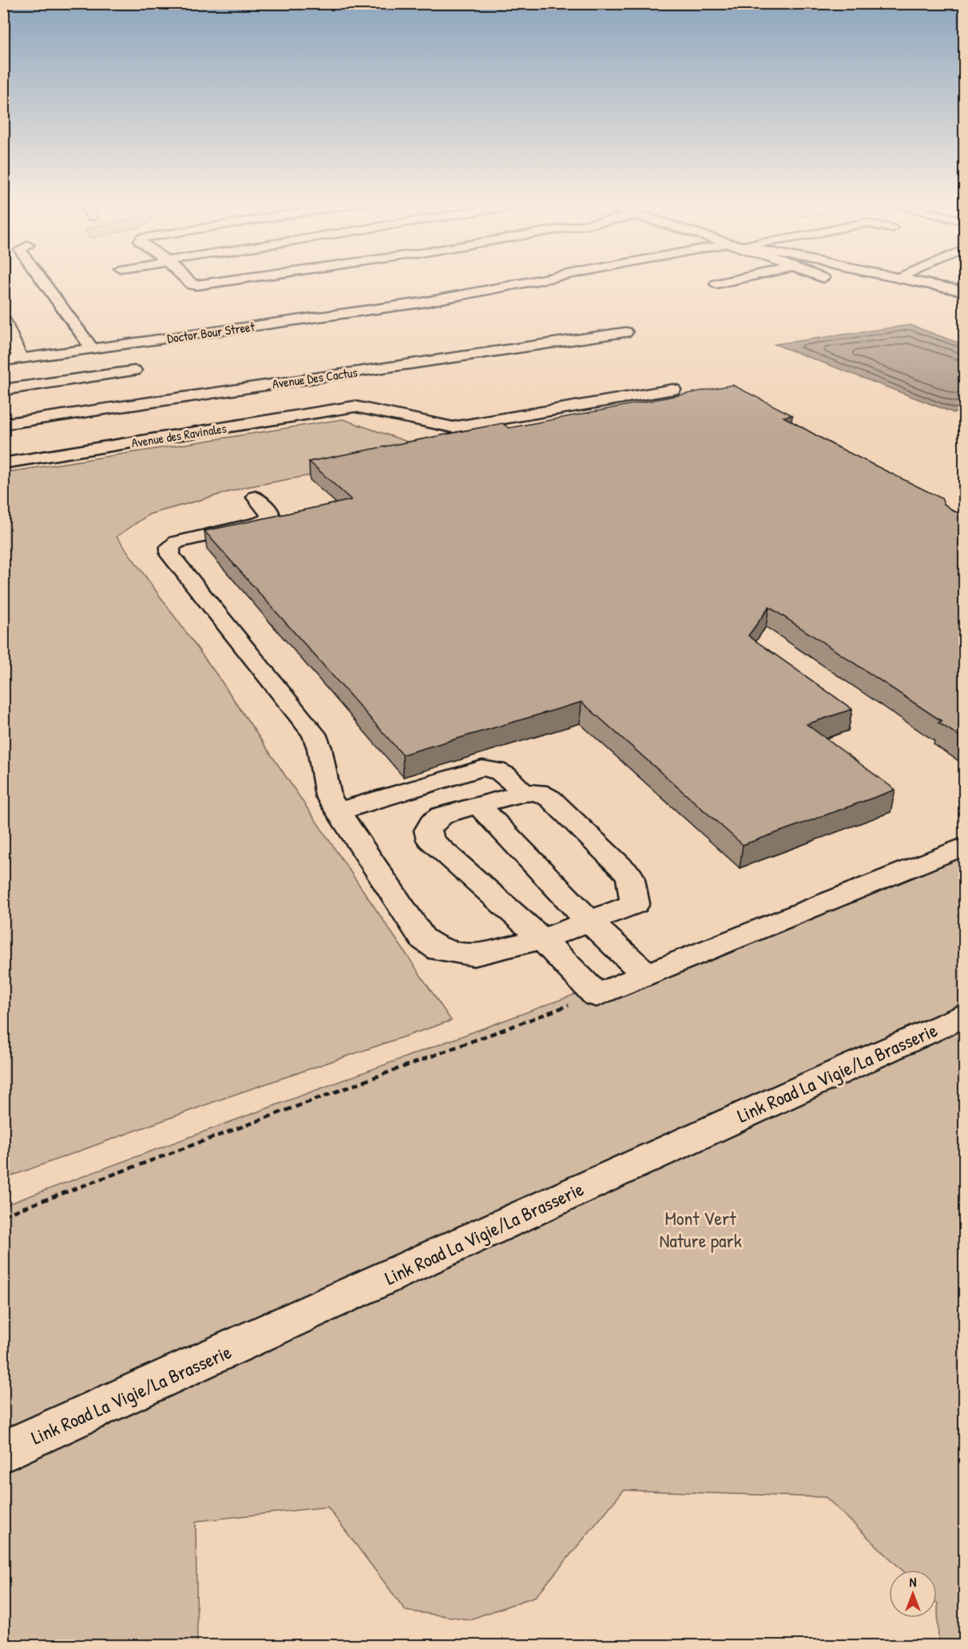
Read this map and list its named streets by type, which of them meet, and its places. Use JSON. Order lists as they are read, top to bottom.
{
  "streets": {
    "street": [
      "Doctor Bour Street",
      "Avenue Des Cactus",
      "Avenue des Ravinales",
      "Link Road La Vigie/La Brasserie"
    ]
  },
  "parks": ["Mont Vert Nature park"],
  "north": "top"
}
